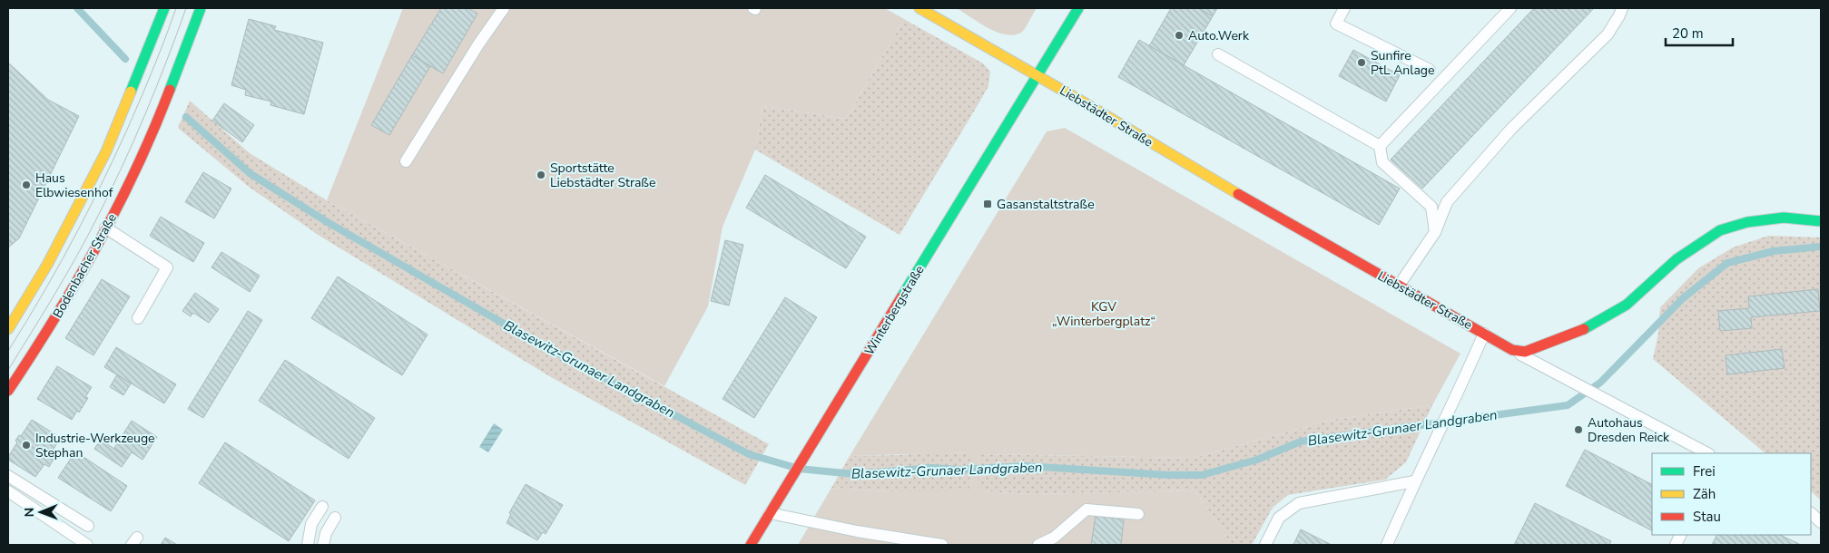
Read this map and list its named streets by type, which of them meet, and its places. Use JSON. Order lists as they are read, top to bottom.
{
  "streets": {
    "street": ["Liebstädter Straße", "Bodenbacher Straße", "Winterbergstraße"]
  },
  "crossings": [
    ["Liebstädter Straße", "Winterbergstraße"]
  ],
  "water": ["Blasewitz‐Grunaer Landgraben"],
  "parks": ["KGV „Winterbergplatz“"],
  "places": {
    "other": [
      "Auto.Werk",
      "Sunfire PtL Anlage",
      "Sportstätte Liebstädter Straße",
      "Haus Elbwiesenhof",
      "Autohaus Dresden Reick",
      "Industrie-Werkzeuge Stephan"
    ],
    "transit": ["Gasanstaltstraße"]
  },
  "legend": ["Frei", "Zäh", "Stau"],
  "scale_bar": "20 m",
  "north": "left"
}
